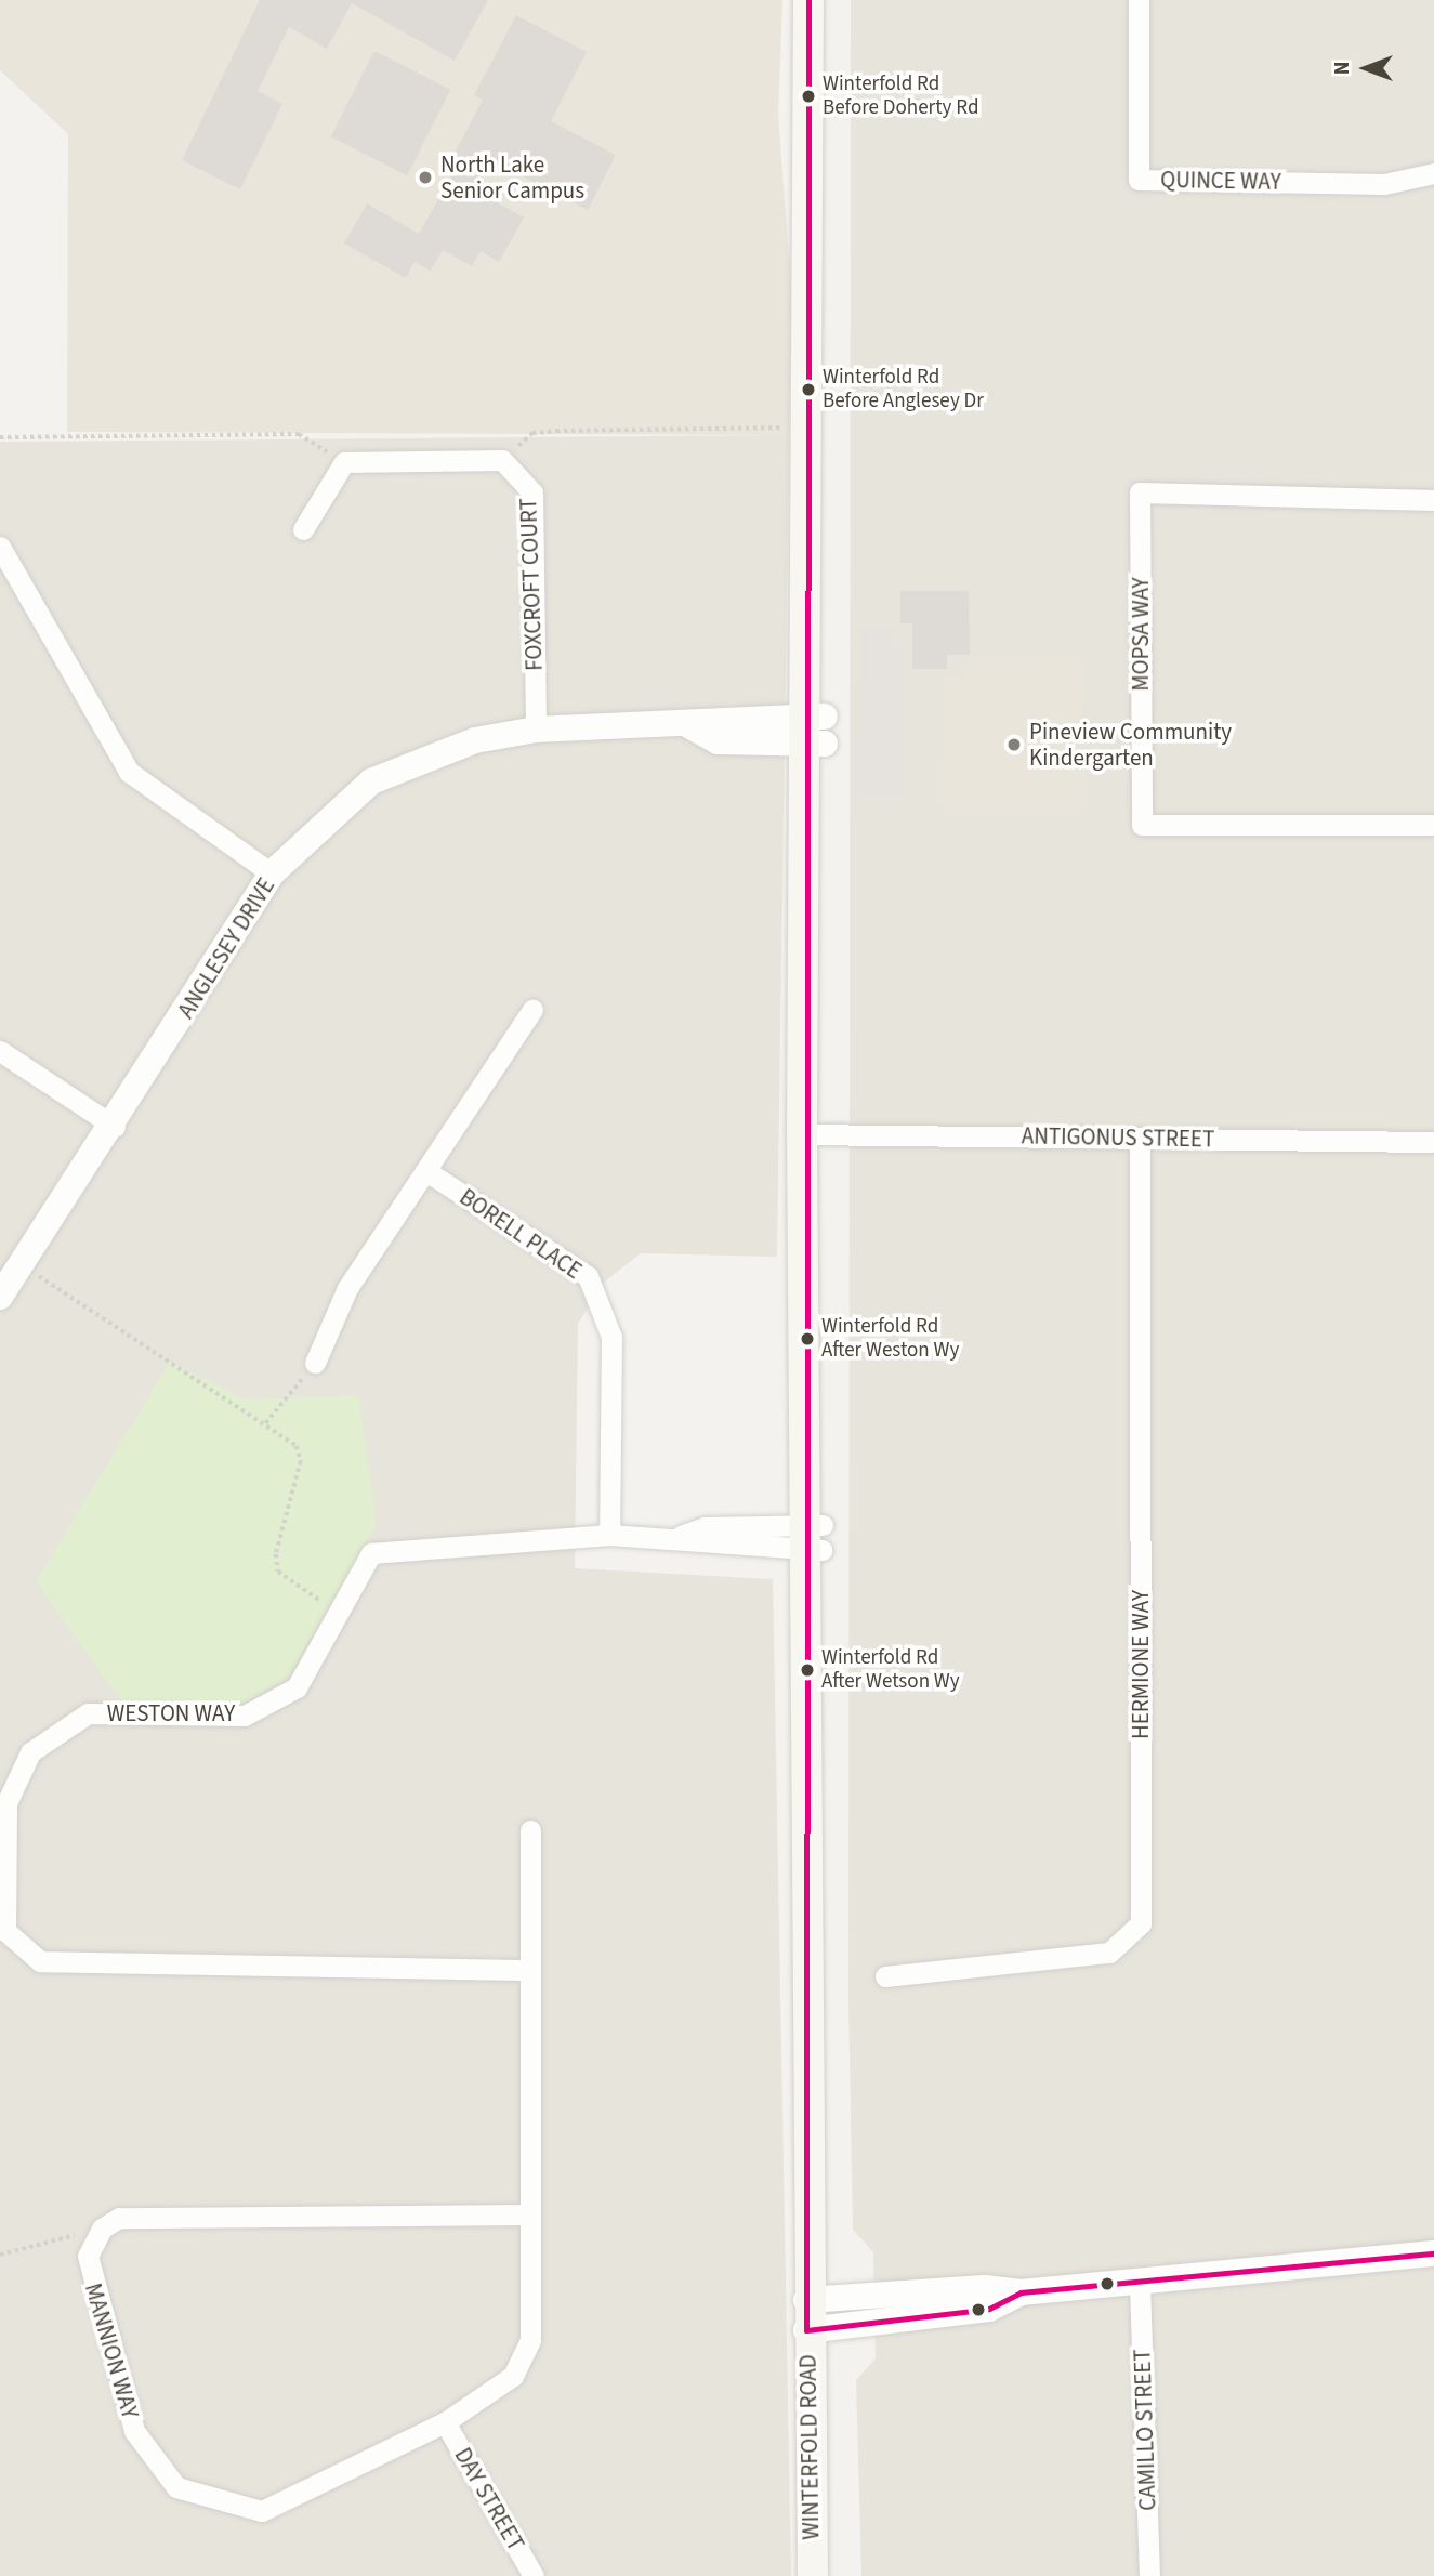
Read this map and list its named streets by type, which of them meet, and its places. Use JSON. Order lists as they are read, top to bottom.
{
  "streets": {
    "main road": ["WINTERFOLD ROAD"],
    "street": [
      "QUINCE WAY",
      "FOXCROFT COURT",
      "MOPSA WAY",
      "ANGLESEY DRIVE",
      "ANTIGONUS STREET",
      "BORELL PLACE",
      "HERMIONE WAY",
      "WESTON WAY",
      "MANNION WAY",
      "CAMILLO STREET",
      "DAY STREET"
    ]
  },
  "crossings": [
    ["FOXCROFT COURT", "ANGLESEY DRIVE"],
    ["ANGLESEY DRIVE", "WINTERFOLD ROAD"],
    ["ANTIGONUS STREET", "HERMIONE WAY"],
    ["ANTIGONUS STREET", "WINTERFOLD ROAD"],
    ["BORELL PLACE", "WESTON WAY"],
    ["WESTON WAY", "MANNION WAY"],
    ["WESTON WAY", "WINTERFOLD ROAD"],
    ["MANNION WAY", "DAY STREET"]
  ],
  "places": [
    "Winterfold Rd Before Doherty Rd",
    "North Lake Senior Campus",
    "Winterfold Rd Before Anglesey Dr",
    "Pineview Community Kindergarten",
    "Winterfold Rd After Weston Wy",
    "Winterfold Rd After Wetson Wy"
  ],
  "north": "left"
}
